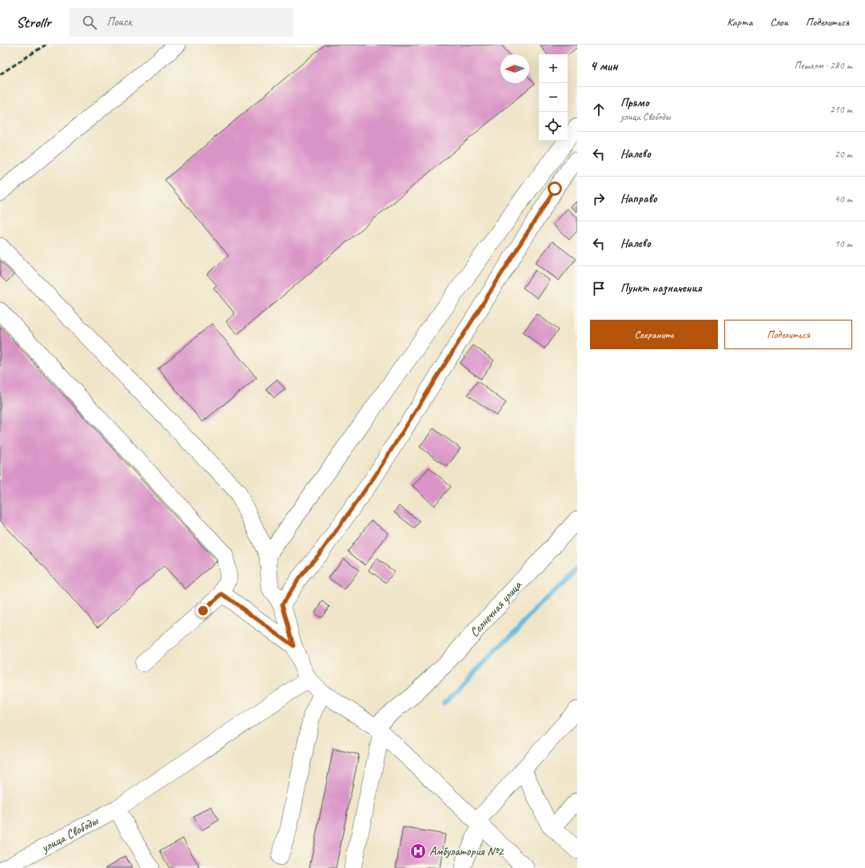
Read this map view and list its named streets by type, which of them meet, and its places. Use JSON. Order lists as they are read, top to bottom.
{
  "streets": {
    "street": ["Солнечная улица", "улица Свободы"]
  },
  "places": {
    "hospital": ["Амбулатория №2"]
  },
  "north": "left",
  "page": {
    "header": "Strollr",
    "search": "Поиск",
    "nav": ["Карта", "Слои", "Поделиться"],
    "heading": ["4 мин", "Пешком · 280 m"],
    "map_buttons": ["+", "−"],
    "list": [
      ["Прямо", "улица Свободы", "210 m"],
      ["Налево", "20 m"],
      ["Направо", "40 m"],
      ["Налево", "10 m"],
      "Пункт назначения"
    ],
    "buttons": ["Сохранить", "Поделиться"]
  }
}
